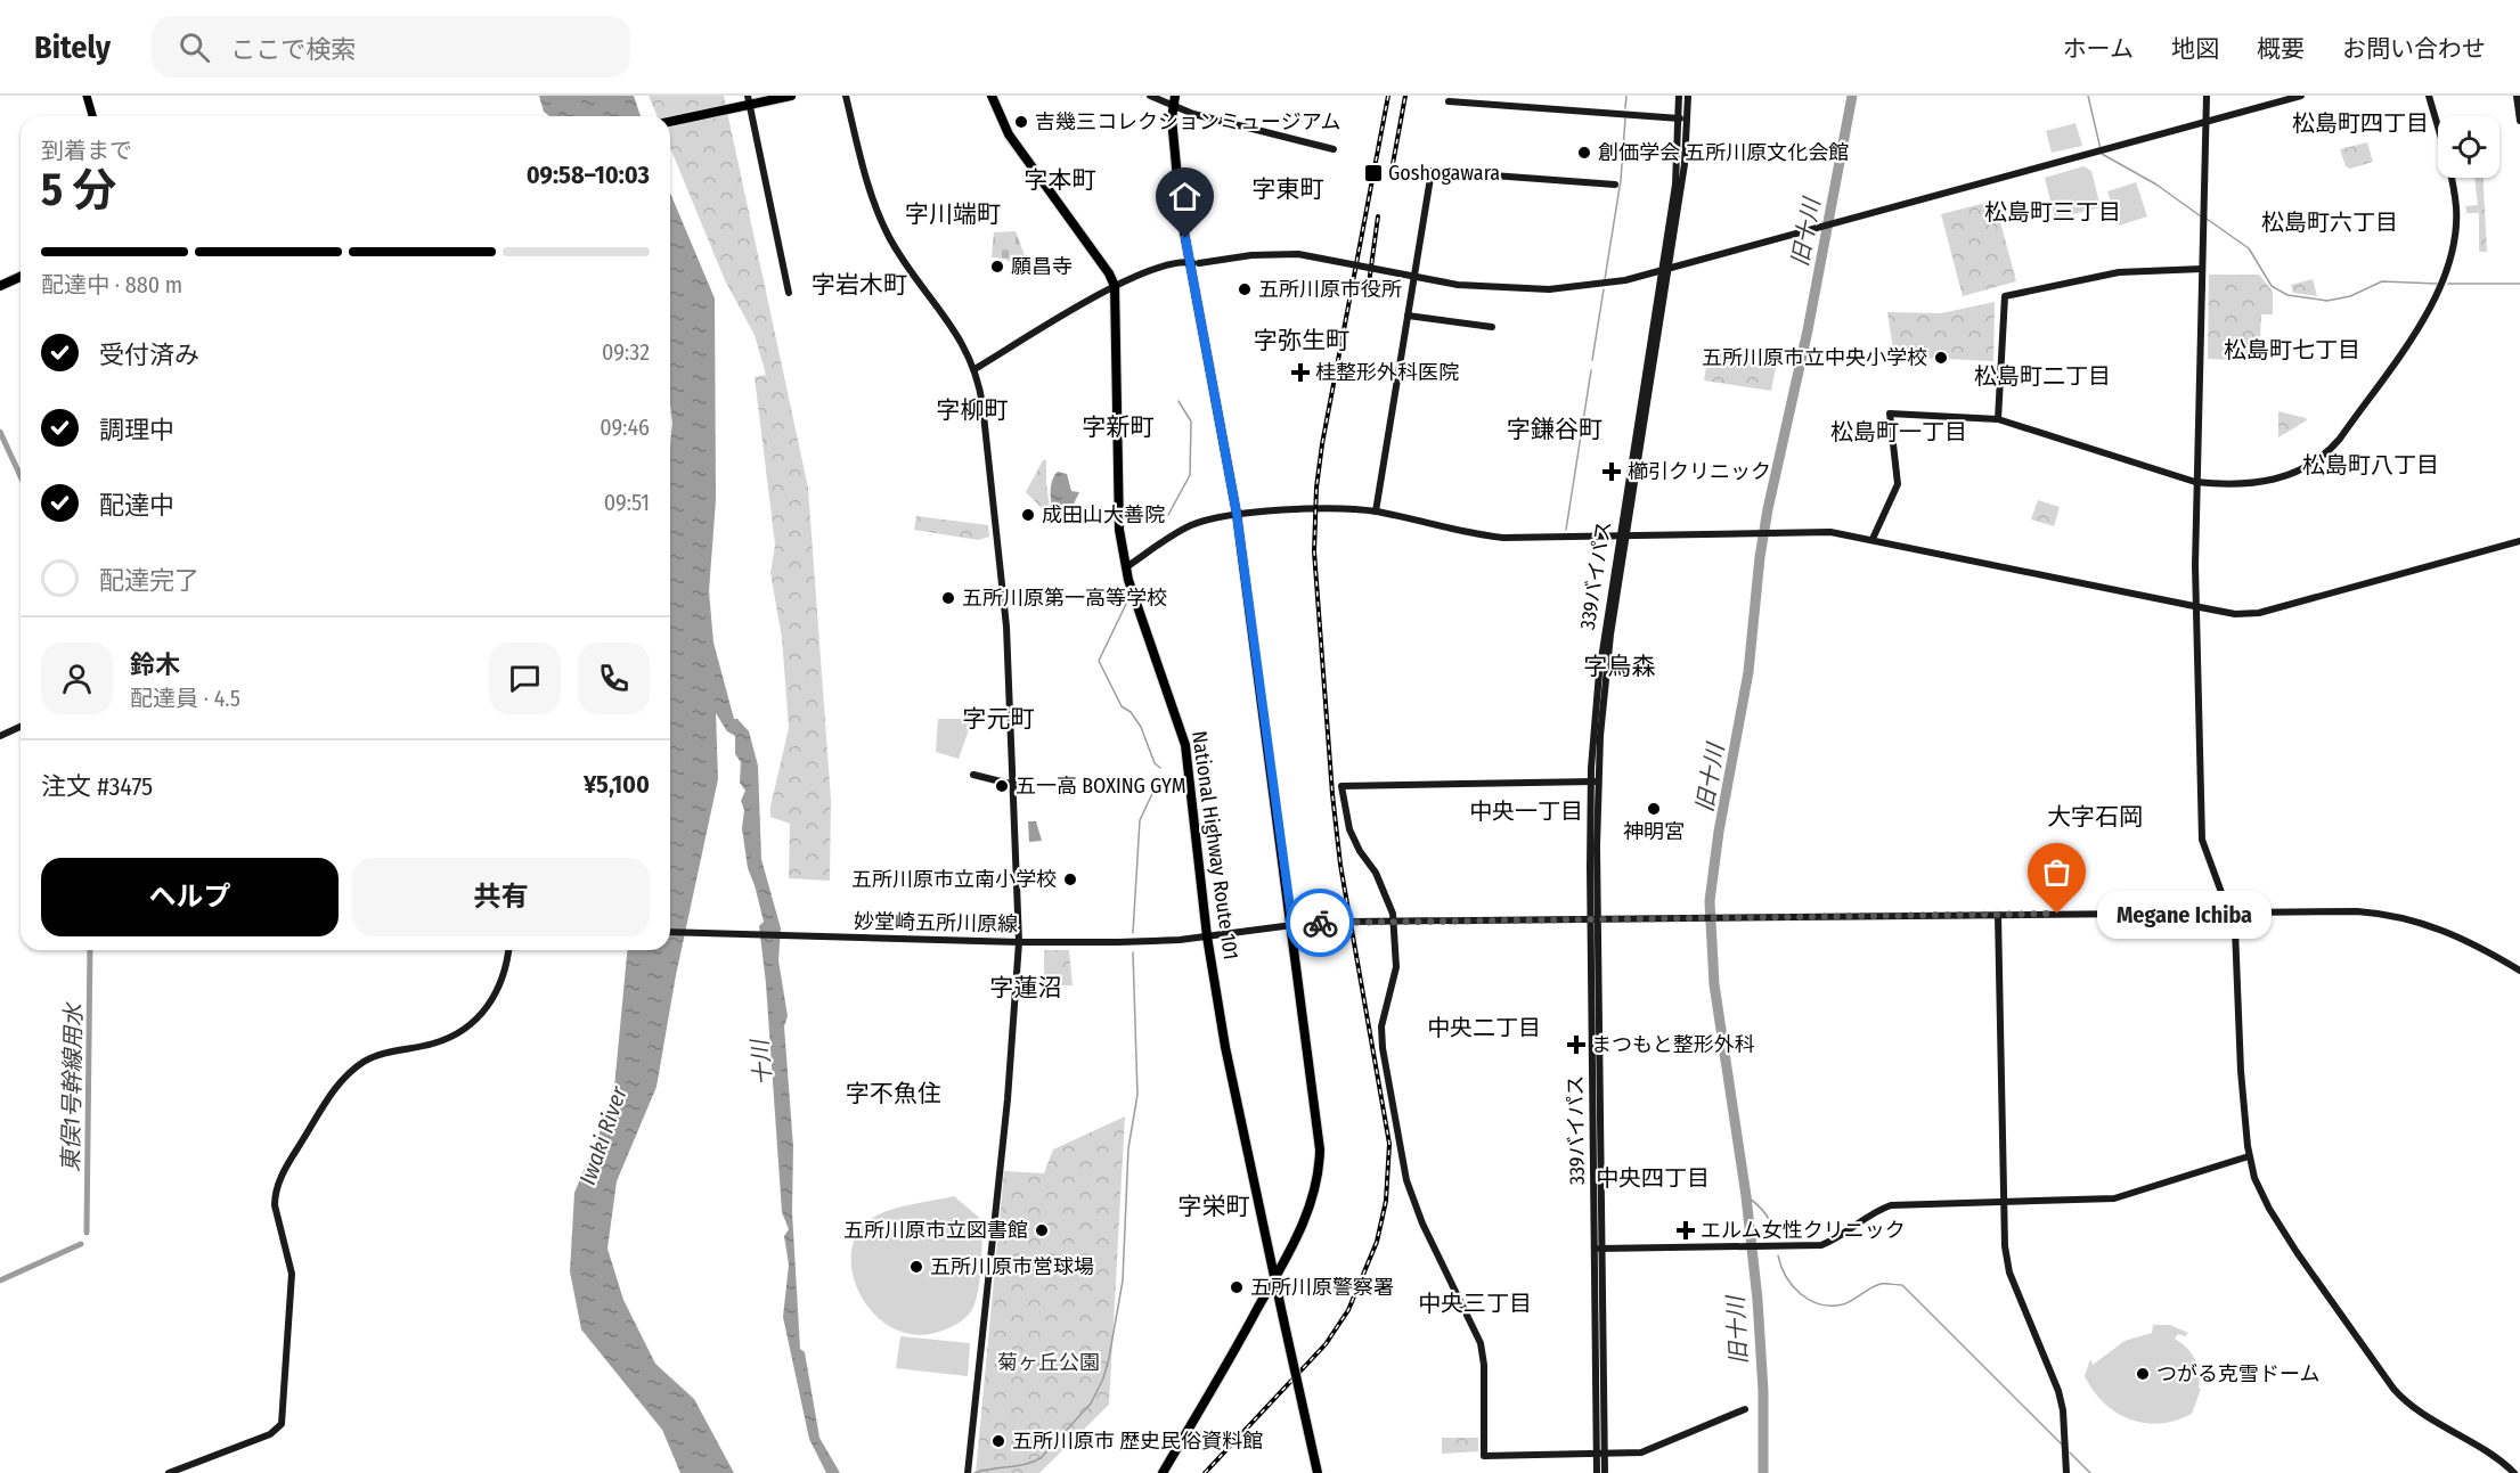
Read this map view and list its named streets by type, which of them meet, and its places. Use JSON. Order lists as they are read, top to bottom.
{
  "streets": {
    "highway": ["National Highway Route 101"],
    "street": ["339バイパス", "妙堂崎五所川原線"]
  },
  "crossings": [
    ["339バイパス", "妙堂崎五所川原線"],
    ["National Highway Route 101", "妙堂崎五所川原線"]
  ],
  "districts": [
    "松島町四丁目",
    "字本町",
    "字東町",
    "松島町三丁目",
    "字川端町",
    "松島町六丁目",
    "字岩木町",
    "字弥生町",
    "松島町七丁目",
    "松島町二丁目",
    "字柳町",
    "字新町",
    "字鎌谷町",
    "松島町一丁目",
    "松島町八丁目",
    "字烏森",
    "字元町",
    "中央一丁目",
    "大字石岡",
    "字蓮沼",
    "中央二丁目",
    "字不魚住",
    "中央四丁目",
    "字栄町",
    "中央三丁目"
  ],
  "water": [
    "旧十川",
    "十川",
    "東俣1号幹線用水",
    "Iwaki River"
  ],
  "parks": ["菊ヶ丘公園"],
  "places": {
    "other": [
      "吉幾三コレクションミュージアム",
      "創価学会 五所川原文化会館",
      "願昌寺",
      "五所川原市役所",
      "五所川原市立中央小学校",
      "成田山大善院",
      "五所川原第一高等学校",
      "五一高 BOXING GYM",
      "神明宮",
      "五所川原市立南小学校",
      "Megane Ichiba",
      "五所川原市立図書館",
      "五所川原市営球場",
      "五所川原警察署",
      "つがる克雪ドーム",
      "五所川原市 歴史民俗資料館"
    ],
    "transit": ["Goshogawara"],
    "health": [
      "桂整形外科医院",
      "櫛引クリニック",
      "まつもと整形外科",
      "エルム女性クリニック"
    ]
  },
  "page": {
    "header": "Bitely",
    "search": "ここで検索",
    "nav": [
      "ホーム",
      "地図",
      "概要",
      "お問い合わせ"
    ],
    "heading": ["5 分", "到着まで", "09:58–10:03"],
    "panel": [
      "鈴木",
      "配達員 · 4.5",
      "注文 #3475",
      "¥5,100"
    ],
    "bar": "配達中 · 880 m",
    "list": [
      ["受付済み", "09:32"],
      ["調理中", "09:46"],
      ["配達中", "09:51"],
      "配達完了"
    ],
    "buttons": ["ヘルプ", "共有"],
    "bubble": "Megane Ichiba"
  }
}
